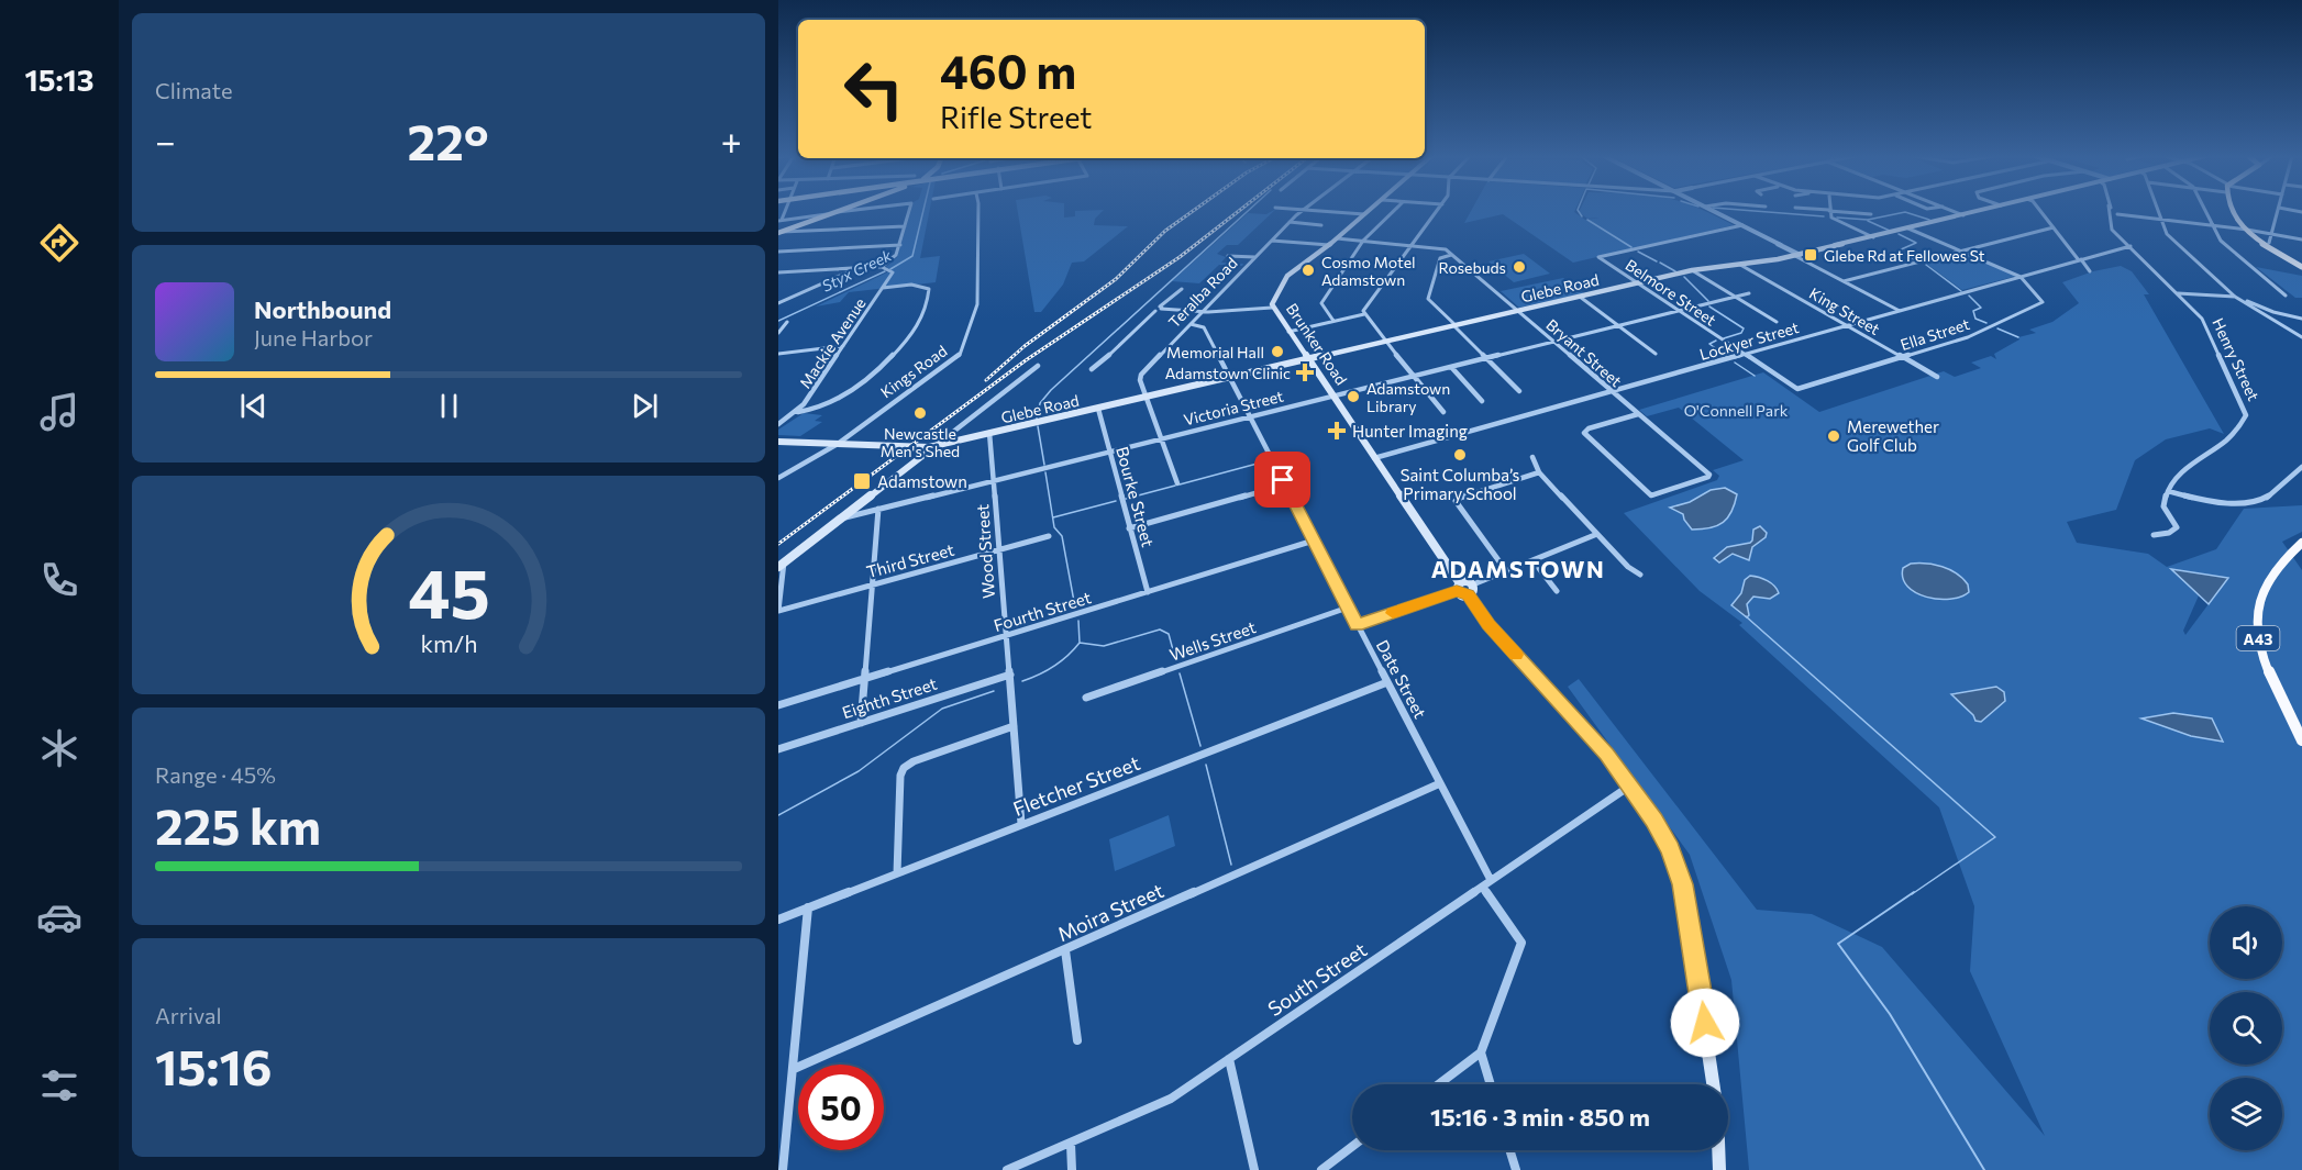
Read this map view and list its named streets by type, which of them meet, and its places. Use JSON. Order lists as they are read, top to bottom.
{
  "streets": {
    "highway": ["A43"],
    "main road": ["Glebe Road", "Brunker Road"],
    "street": [
      "Teralba Road",
      "Belmore Street",
      "King Street",
      "Ella Street",
      "Lockyer Street",
      "Mackie Avenue",
      "Bryant Street",
      "Henry Street",
      "Kings Road",
      "Victoria Street",
      "Bourke Street",
      "Wood Street",
      "Third Street",
      "Fourth Street",
      "Wells Street",
      "Date Street",
      "Eighth Street",
      "Fletcher Street",
      "Moira Street",
      "South Street"
    ]
  },
  "crossings": [
    ["Glebe Road", "Teralba Road"],
    ["Glebe Road", "Belmore Street"],
    ["Glebe Road", "King Street"],
    ["Glebe Road", "Brunker Road"],
    ["Glebe Road", "Bryant Street"],
    ["Glebe Road", "Kings Road"],
    ["Glebe Road", "Bourke Street"],
    ["Glebe Road", "Wood Street"],
    ["Glebe Road", "Date Street"],
    ["Teralba Road", "Victoria Street"],
    ["Teralba Road", "Date Street"],
    ["Belmore Street", "Ella Street"],
    ["Belmore Street", "Lockyer Street"],
    ["Belmore Street", "Victoria Street"],
    ["King Street", "Ella Street"],
    ["King Street", "Lockyer Street"],
    ["Ella Street", "Lockyer Street"],
    ["Lockyer Street", "Brunker Road"],
    ["Lockyer Street", "Bryant Street"],
    ["Lockyer Street", "Henry Street"],
    ["Brunker Road", "Victoria Street"],
    ["Bryant Street", "Victoria Street"],
    ["Victoria Street", "Bourke Street"],
    ["Victoria Street", "Wood Street"],
    ["Victoria Street", "Date Street"],
    ["Bourke Street", "Fourth Street"],
    ["Wood Street", "Third Street"],
    ["Wood Street", "Fourth Street"],
    ["Wood Street", "Eighth Street"],
    ["Wood Street", "Fletcher Street"],
    ["Fourth Street", "Date Street"],
    ["Wells Street", "Date Street"],
    ["Date Street", "Fletcher Street"],
    ["Date Street", "Moira Street"],
    ["Date Street", "South Street"]
  ],
  "districts": ["ADAMSTOWN"],
  "water": ["Styx Creek"],
  "parks": ["O'Connell Park"],
  "places": {
    "transit": ["Glebe Rd at Fellowes St", "Adamstown"],
    "other": [
      "Rosebuds",
      "Cosmo Motel Adamstown",
      "Memorial Hall",
      "Adamstown Library",
      "Newcastle Men's Shed",
      "Merewether Golf Club",
      "Saint Columba’s Primary School"
    ],
    "health": ["Adamstown Clinic", "Hunter Imaging"]
  },
  "page": {
    "tabs": "15:13",
    "tile": [
      "Climate",
      ["Range · 45%", "225 km"],
      ["Arrival", "15:16"]
    ],
    "turn": ["460 m", "Rifle Street"],
    "heat": ["−", "22°", "+"],
    "song": ["Northbound", "June Harbor"],
    "limit": "50",
    "trip": "15:16 · 3 min · 850 m",
    "gauge": ["45", "km/h"]
  }
}
